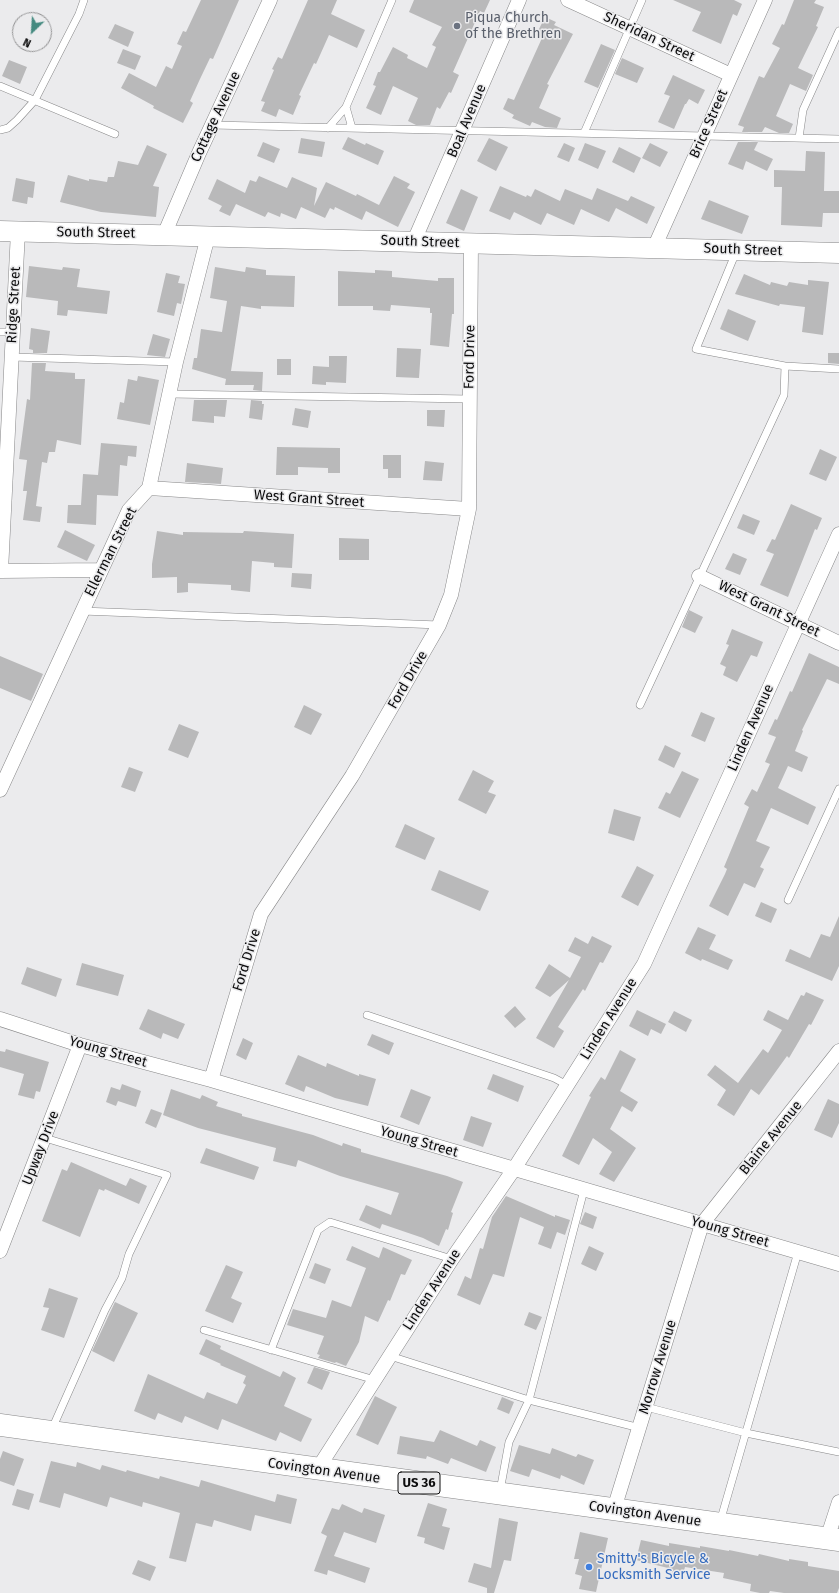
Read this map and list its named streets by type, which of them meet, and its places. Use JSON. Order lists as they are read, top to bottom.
{
  "streets": {
    "main road": ["Covington Avenue", "US 36"],
    "street": [
      "Sheridan Street",
      "Cottage Avenue",
      "Boal Avenue",
      "Brice Street",
      "South Street",
      "Ridge Street",
      "Ford Drive",
      "West Grant Street",
      "Ellerman Street",
      "Linden Avenue",
      "Young Street",
      "Blaine Avenue",
      "Upway Drive",
      "Morrow Avenue"
    ]
  },
  "crossings": [
    ["Sheridan Street", "Brice Street"],
    ["Cottage Avenue", "South Street"],
    ["Boal Avenue", "South Street"],
    ["Brice Street", "South Street"],
    ["South Street", "Ridge Street"],
    ["South Street", "Ford Drive"],
    ["South Street", "Ellerman Street"],
    ["Ford Drive", "West Grant Street"],
    ["Ford Drive", "Young Street"],
    ["West Grant Street", "Ellerman Street"],
    ["West Grant Street", "Linden Avenue"],
    ["Linden Avenue", "Young Street"],
    ["Linden Avenue", "Covington Avenue"],
    ["Young Street", "Blaine Avenue"],
    ["Young Street", "Upway Drive"],
    ["Young Street", "Morrow Avenue"],
    ["Blaine Avenue", "Morrow Avenue"],
    ["Morrow Avenue", "Covington Avenue"]
  ],
  "places": ["Piqua Church of the Brethren", "Smitty's Bicycle & Locksmith Service"],
  "north": "bottom left"
}
